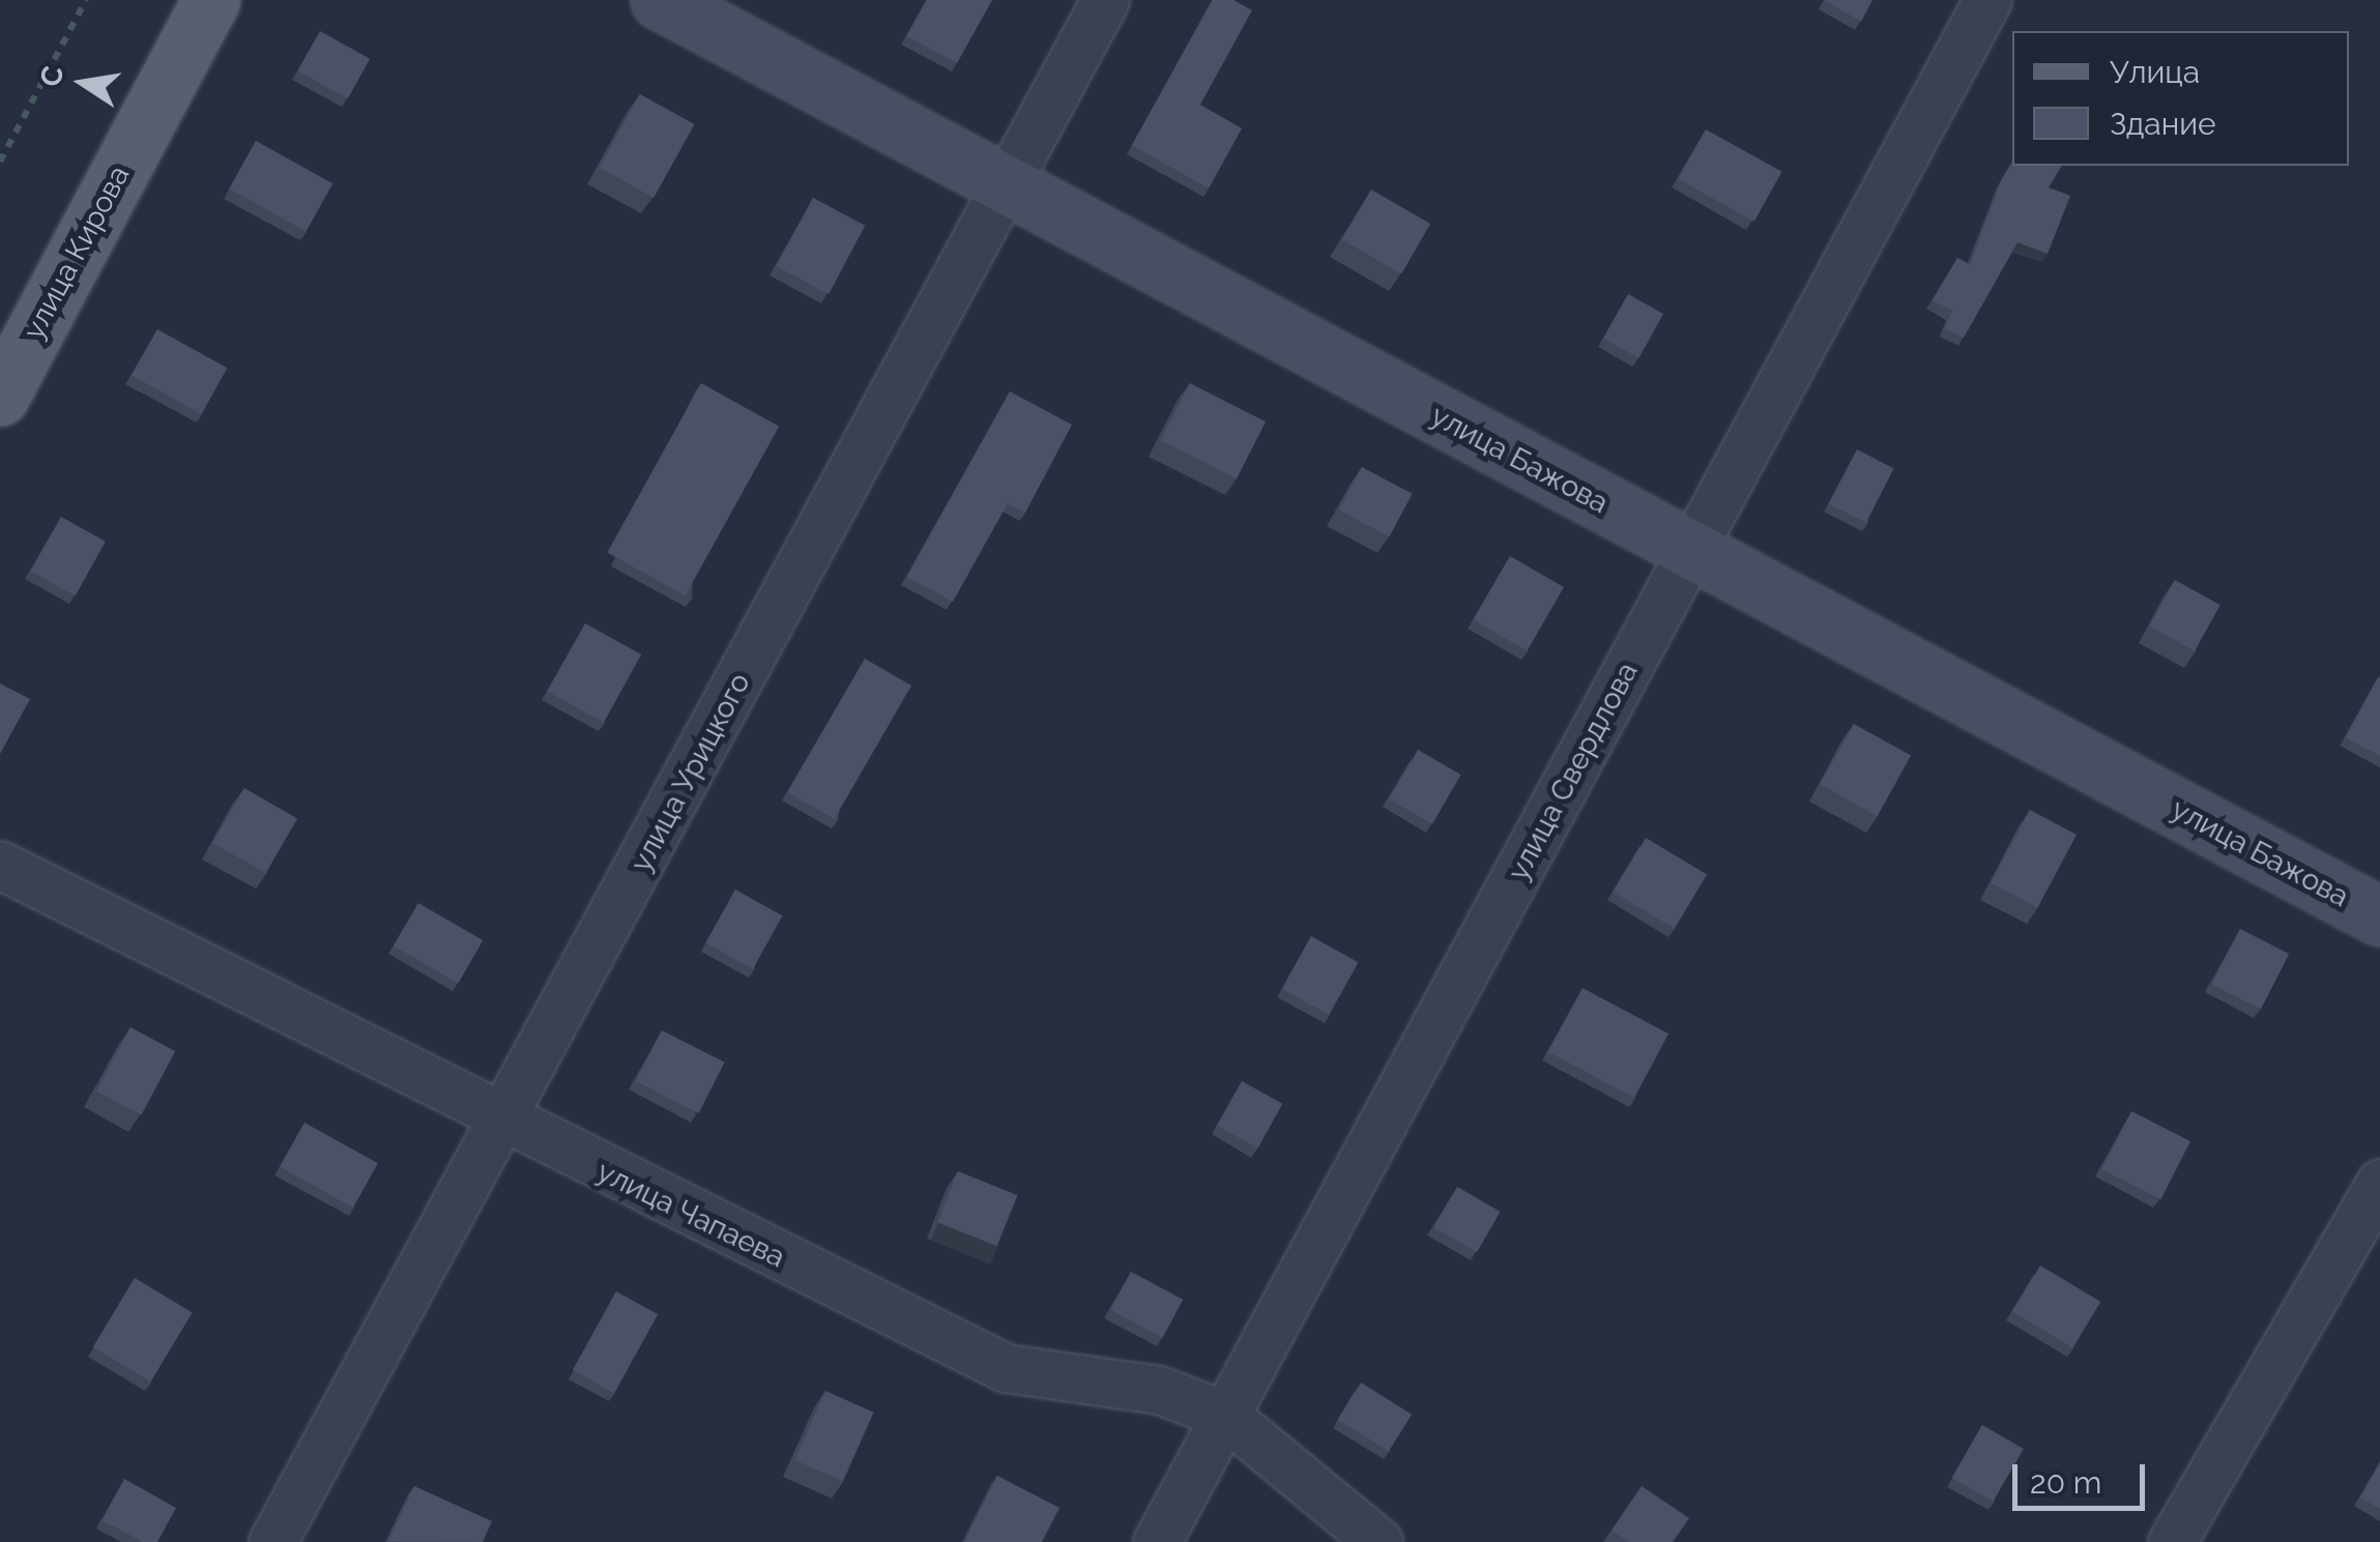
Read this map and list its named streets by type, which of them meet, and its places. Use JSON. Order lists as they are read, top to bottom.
{
  "streets": {
    "main road": ["улица Кирова"],
    "street": [
      "улица Бажова",
      "улица Свердлова",
      "улица Урицкого",
      "улица Чапаева"
    ]
  },
  "crossings": [
    ["улица Бажова", "улица Свердлова"],
    ["улица Бажова", "улица Урицкого"],
    ["улица Свердлова", "улица Чапаева"],
    ["улица Урицкого", "улица Чапаева"]
  ],
  "legend": ["Улица", "Здание"],
  "scale_bar": "20 m",
  "north": "left"
}
